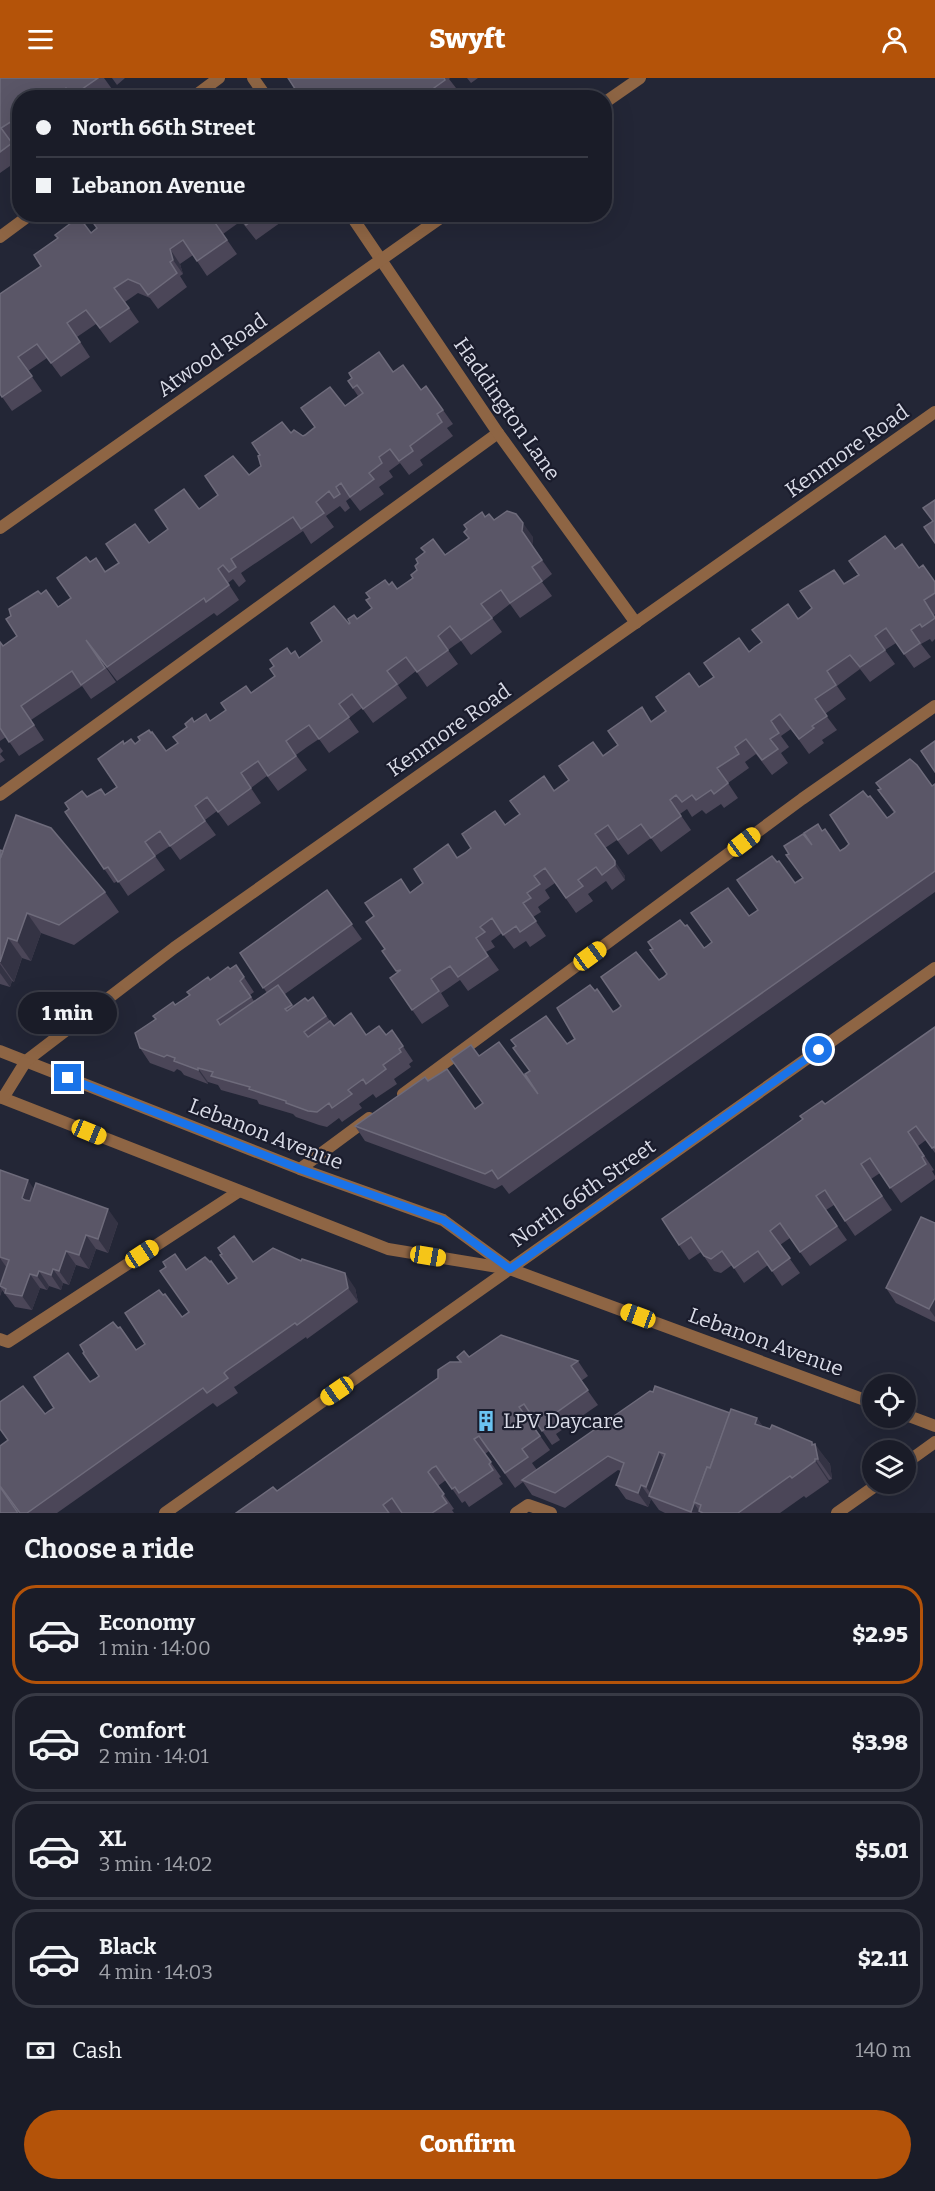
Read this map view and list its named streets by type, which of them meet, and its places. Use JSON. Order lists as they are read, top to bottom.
{
  "streets": {
    "street": [
      "Atwood Road",
      "Haddington Lane",
      "Kenmore Road",
      "Lebanon Avenue",
      "North 66th Street"
    ]
  },
  "crossings": [
    ["Atwood Road", "Haddington Lane"],
    ["Haddington Lane", "Kenmore Road"],
    ["Kenmore Road", "Lebanon Avenue"],
    ["Lebanon Avenue", "North 66th Street"]
  ],
  "places": {
    "building": ["LPV Daycare"]
  },
  "page": {
    "header": "Swyft",
    "banner": ["North 66th Street", "Lebanon Avenue"],
    "bubble": "1 min",
    "heading": "Choose a ride",
    "list": [
      {
        "name": "Economy",
        "note": "1 min · 14:00",
        "value": "$2.95"
      },
      {
        "name": "Comfort",
        "note": "2 min · 14:01",
        "value": "$3.98"
      },
      {
        "name": "XL",
        "note": "3 min · 14:02",
        "value": "$5.01"
      },
      {
        "name": "Black",
        "note": "4 min · 14:03",
        "value": "$2.11"
      }
    ],
    "pay": ["Cash", "140 m"],
    "buttons": "Confirm"
  }
}
